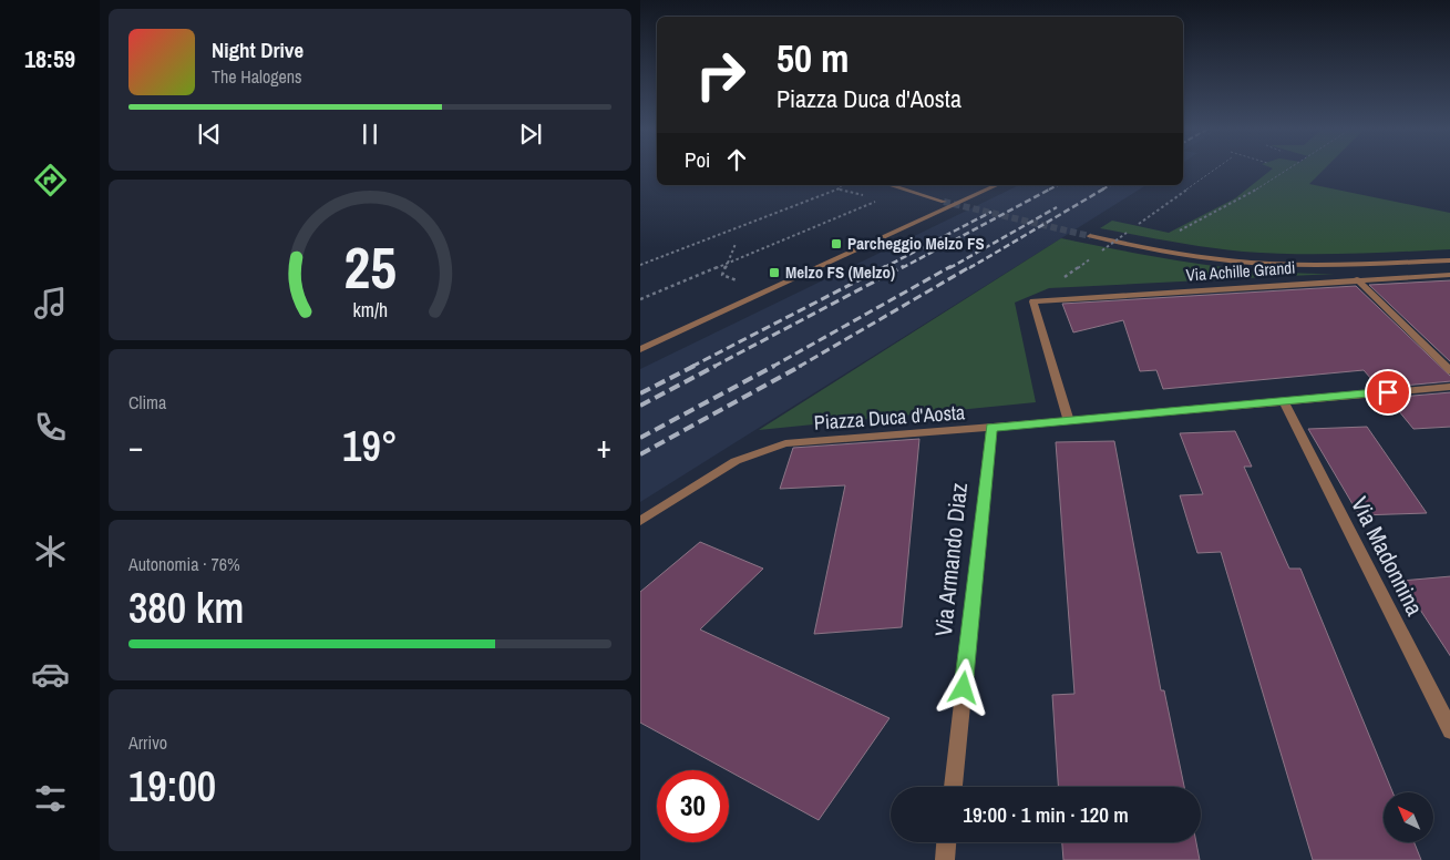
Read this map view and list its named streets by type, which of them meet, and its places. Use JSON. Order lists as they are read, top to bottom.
{
  "streets": {
    "street": [
      "Via Achille Grandi",
      "Piazza Duca d'Aosta",
      "Via Madonnina",
      "Via Armando Diaz"
    ]
  },
  "crossings": [
    ["Via Achille Grandi", "Piazza Duca d'Aosta"],
    ["Piazza Duca d'Aosta", "Via Madonnina"],
    ["Piazza Duca d'Aosta", "Via Armando Diaz"]
  ],
  "places": {
    "transit": ["Parcheggio Melzo FS", "Melzo FS (Melzo)"]
  },
  "north": "top left",
  "page": {
    "tabs": "18:59",
    "turn": ["50 m", "Piazza Duca d'Aosta"],
    "song": ["Night Drive", "The Halogens"],
    "then": "Poi",
    "tile": [
      "Clima",
      ["Autonomia · 76%", "380 km"],
      ["Arrivo", "19:00"]
    ],
    "heat": ["−", "19°", "+"],
    "limit": "30",
    "trip": "19:00 · 1 min · 120 m",
    "gauge": ["25", "km/h"]
  }
}
